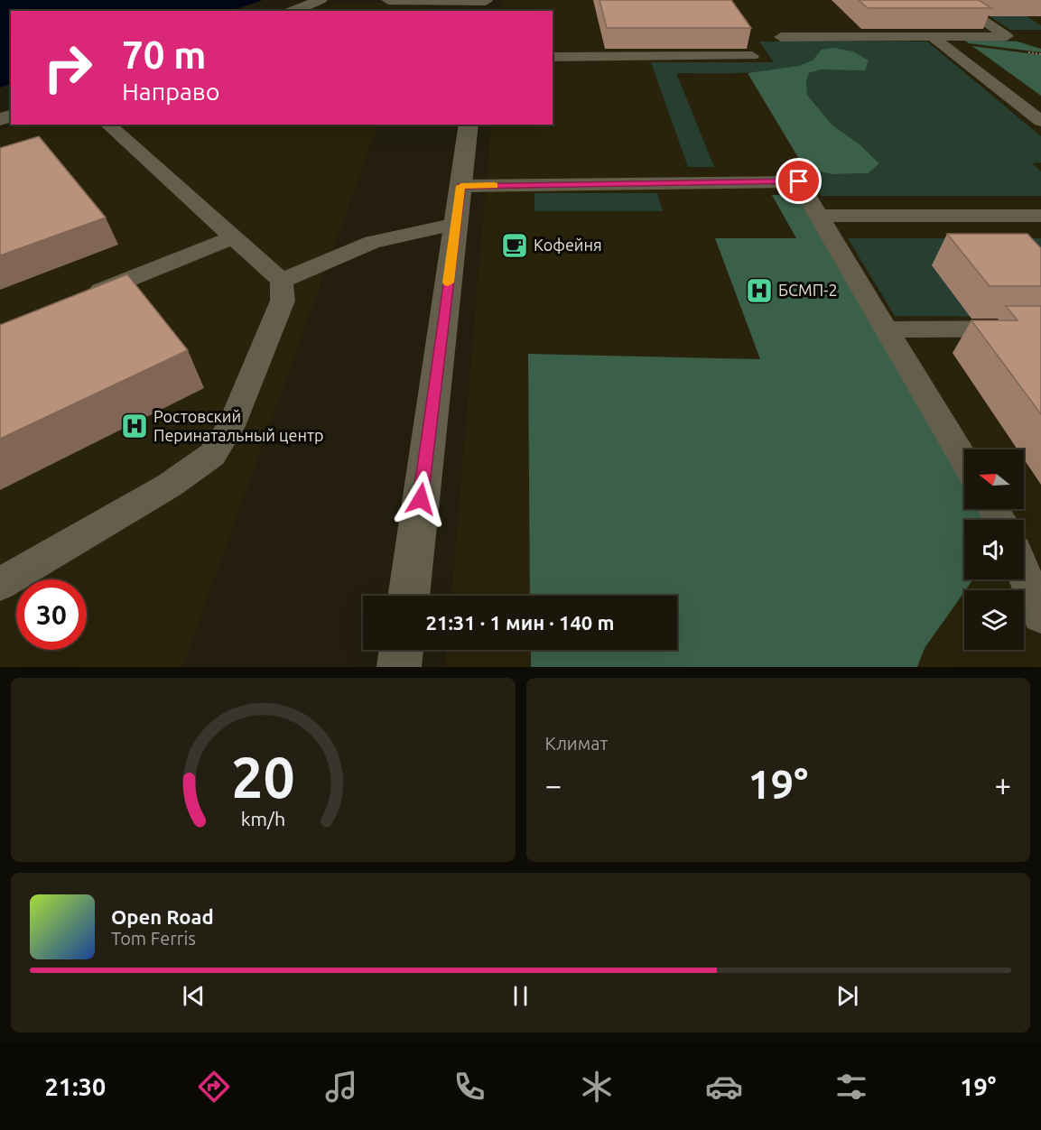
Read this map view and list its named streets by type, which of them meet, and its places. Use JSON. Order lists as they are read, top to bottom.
{
  "places": {
    "cafe": ["Кофейня"],
    "hospital": ["БСМП-2", "Ростовский Перинатальный центр"]
  },
  "north": "left",
  "page": {
    "turn": ["70 m", "Направо"],
    "limit": "30",
    "trip": "21:31 · 1 мин · 140 m",
    "tile": "Климат",
    "heat": ["−", "19°", "+"],
    "song": ["Open Road", "Tom Ferris"],
    "tabs": ["21:30", "19°"],
    "gauge": ["20", "km/h"]
  }
}
